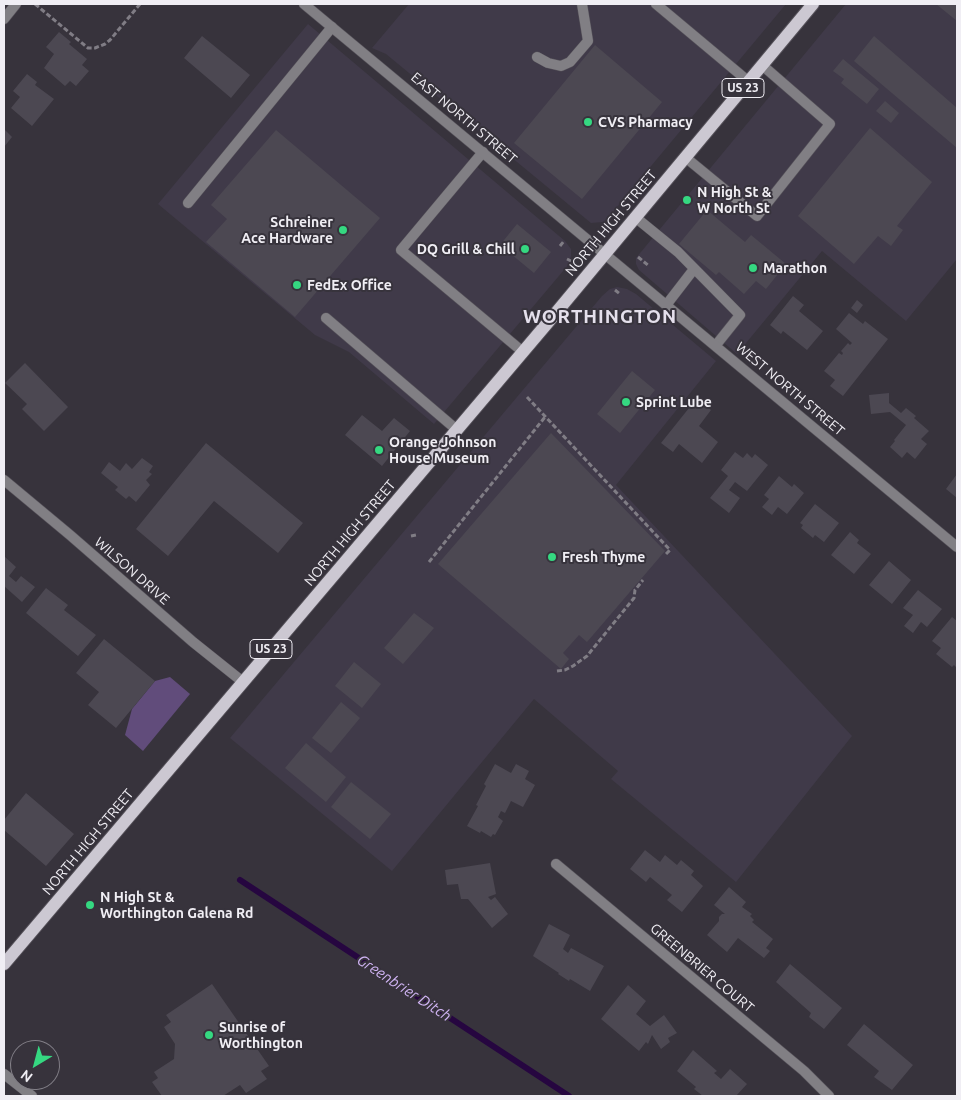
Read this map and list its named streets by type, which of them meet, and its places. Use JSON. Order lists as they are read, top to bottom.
{
  "streets": {
    "main road": ["US 23", "NORTH HIGH STREET"],
    "street": [
      "EAST NORTH STREET",
      "WEST NORTH STREET",
      "WILSON DRIVE",
      "GREENBRIER COURT"
    ]
  },
  "crossings": [
    ["EAST NORTH STREET", "NORTH HIGH STREET"],
    ["EAST NORTH STREET", "WEST NORTH STREET"],
    ["NORTH HIGH STREET", "WEST NORTH STREET"],
    ["NORTH HIGH STREET", "WILSON DRIVE"]
  ],
  "districts": ["WORTHINGTON"],
  "water": ["Greenbrier Ditch"],
  "places": [
    "CVS Pharmacy",
    "N High St & W North St",
    "Schreiner Ace Hardware",
    "DQ Grill & Chill",
    "Marathon",
    "FedEx Office",
    "Sprint Lube",
    "Orange Johnson House Museum",
    "Fresh Thyme",
    "N High St & Worthington Galena Rd",
    "Sunrise of Worthington"
  ],
  "north": "bottom left"
}
